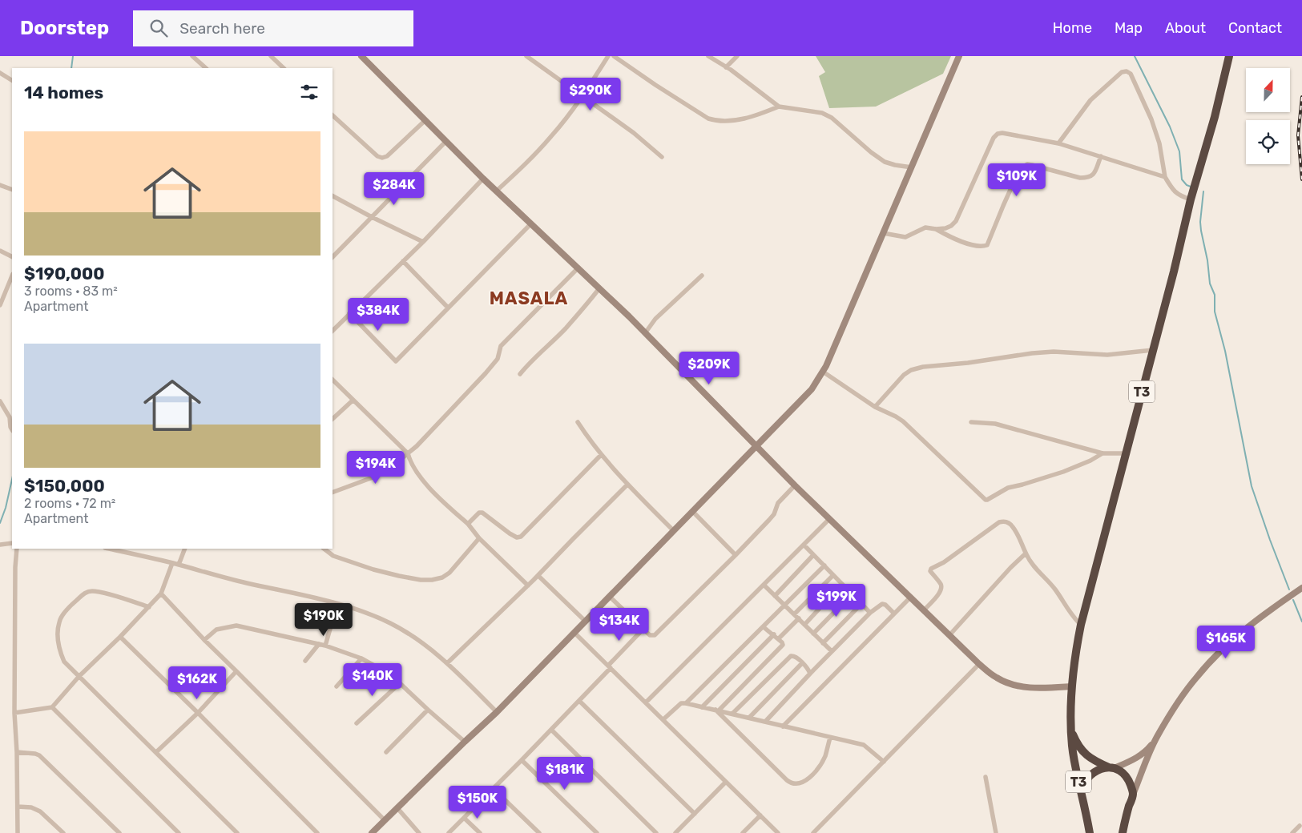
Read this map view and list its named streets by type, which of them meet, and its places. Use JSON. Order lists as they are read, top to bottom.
{
  "streets": {
    "highway": ["T3"]
  },
  "districts": ["MASALA"],
  "north": "top",
  "page": {
    "header": "Doorstep",
    "search": "Search here",
    "nav": [
      "Home",
      "Map",
      "About",
      "Contact"
    ],
    "heading": "14 homes",
    "price": [
      "$290K",
      "$109K",
      "$284K",
      "$384K",
      "$209K",
      "$194K",
      "$199K",
      "$190K",
      "$134K",
      "$165K",
      "$140K",
      "$162K",
      "$181K",
      "$150K"
    ],
    "list": [
      {
        "name": "$190,000",
        "note": "3 rooms · 83 m² · Apartment"
      },
      {
        "name": "$150,000",
        "note": "2 rooms · 72 m² · Apartment"
      }
    ]
  }
}
